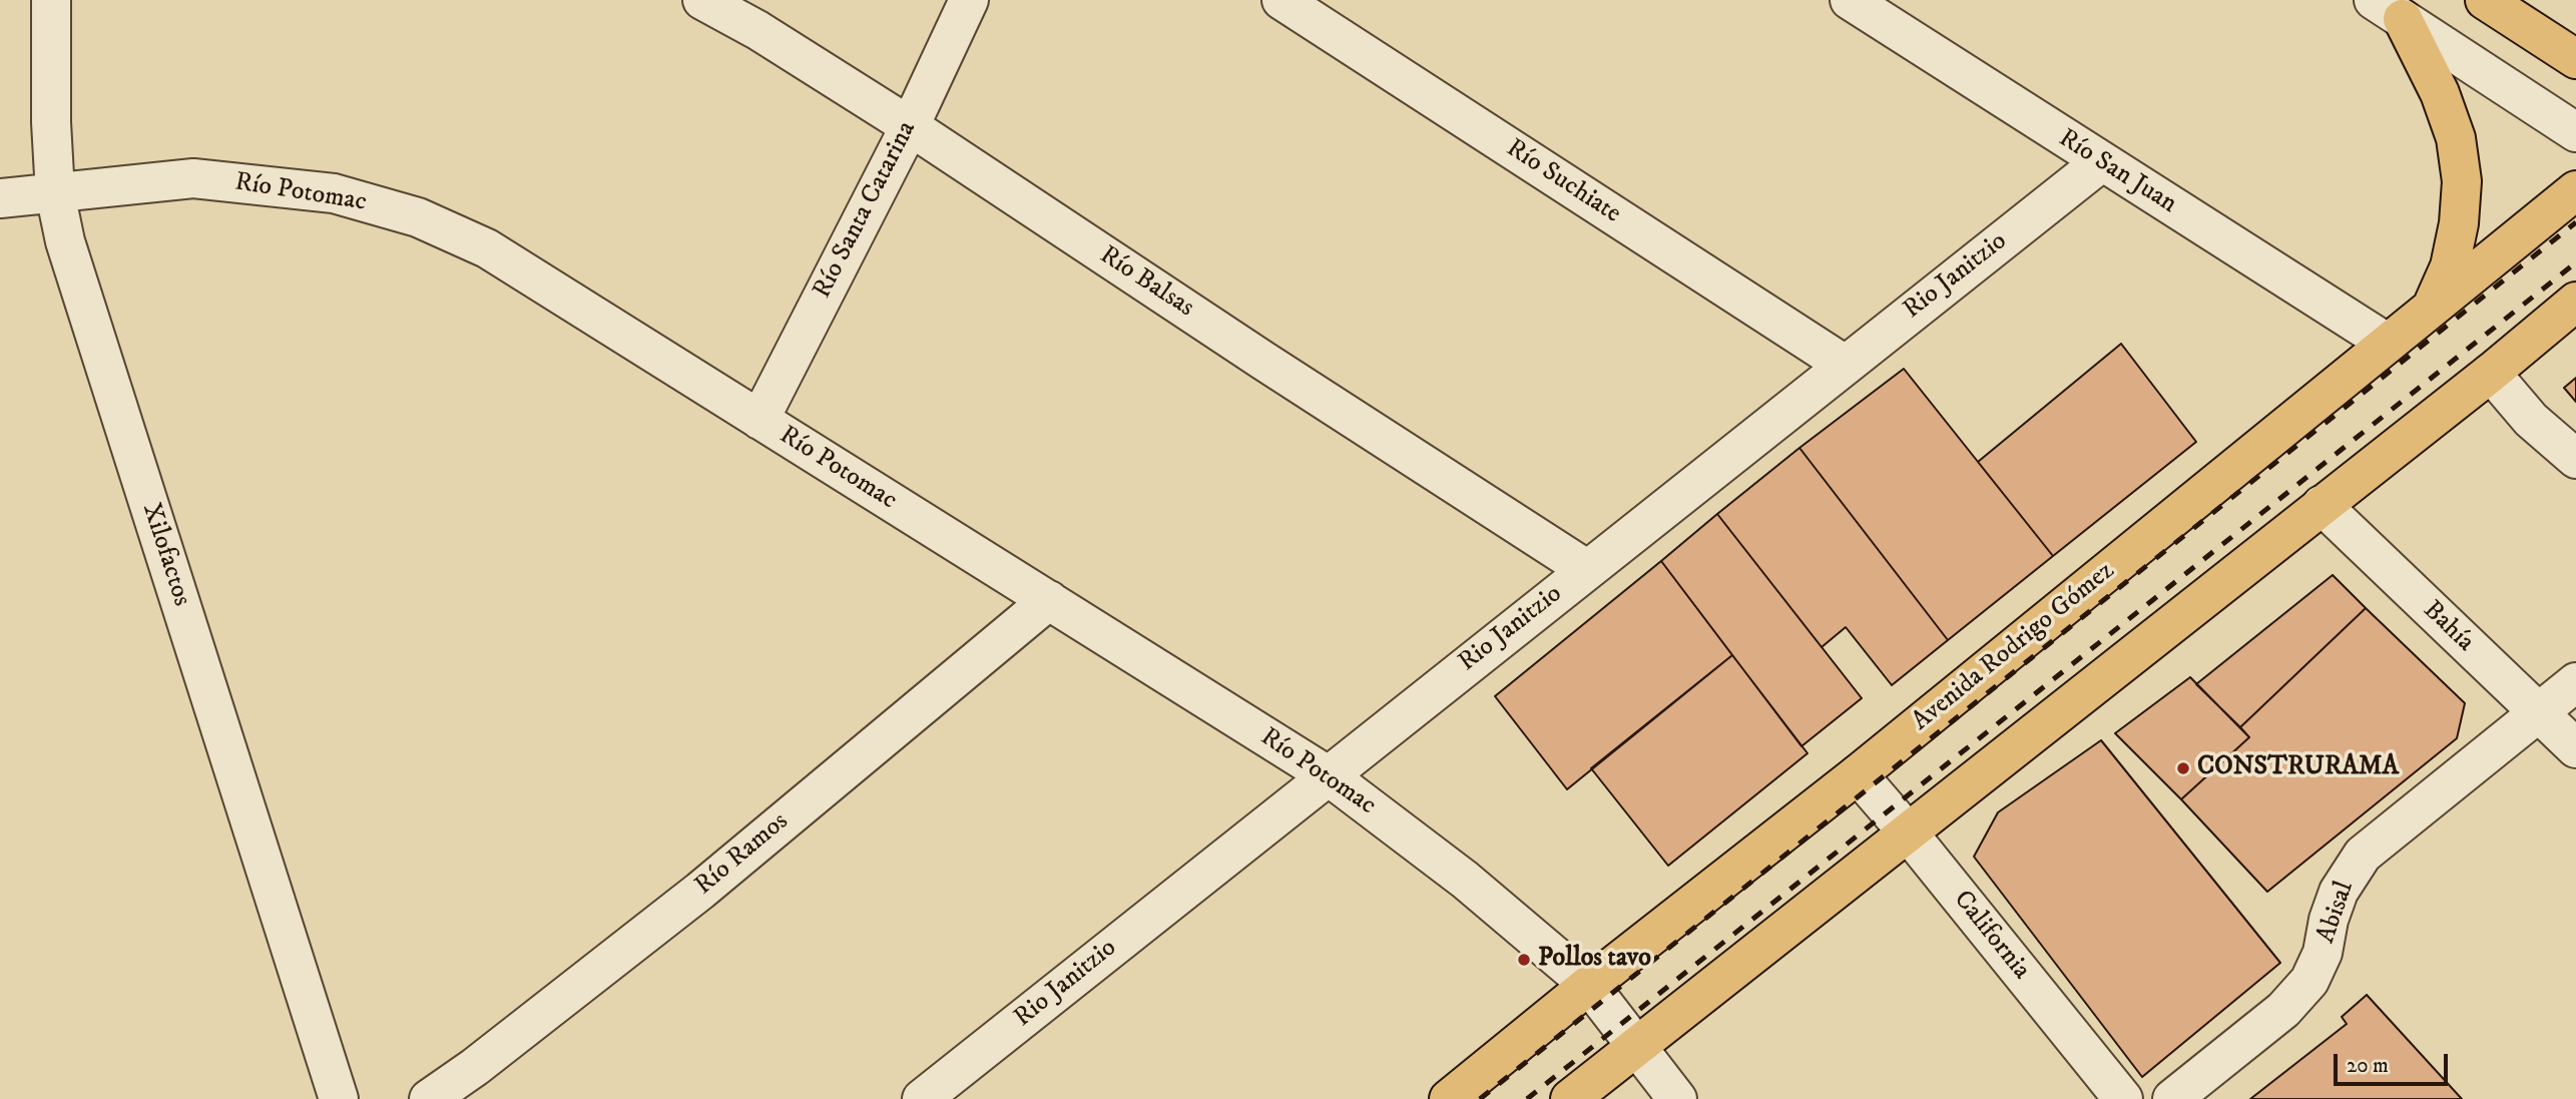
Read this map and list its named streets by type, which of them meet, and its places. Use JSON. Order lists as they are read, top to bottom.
{
  "streets": {
    "main road": ["Avenida Rodrigo Gómez"],
    "street": [
      "Río San Juan",
      "Río Suchiate",
      "Río Potomac",
      "Río Santa Catarina",
      "Rio Janitzio",
      "Río Balsas",
      "Xilofactos",
      "Bahía",
      "Río Ramos",
      "Abisal",
      "California"
    ]
  },
  "crossings": [
    ["Río San Juan", "Rio Janitzio"],
    ["Río San Juan", "Avenida Rodrigo Gómez"],
    ["Río Suchiate", "Rio Janitzio"],
    ["Río Potomac", "Río Santa Catarina"],
    ["Río Potomac", "Rio Janitzio"],
    ["Río Potomac", "Xilofactos"],
    ["Río Potomac", "Avenida Rodrigo Gómez"],
    ["Río Potomac", "Río Ramos"],
    ["Río Santa Catarina", "Río Balsas"],
    ["Rio Janitzio", "Río Balsas"],
    ["Bahía", "Abisal"],
    ["Avenida Rodrigo Gómez", "California"]
  ],
  "places": ["CONSTRURAMA", "Pollos tavo"],
  "scale_bar": "20 m"
}
